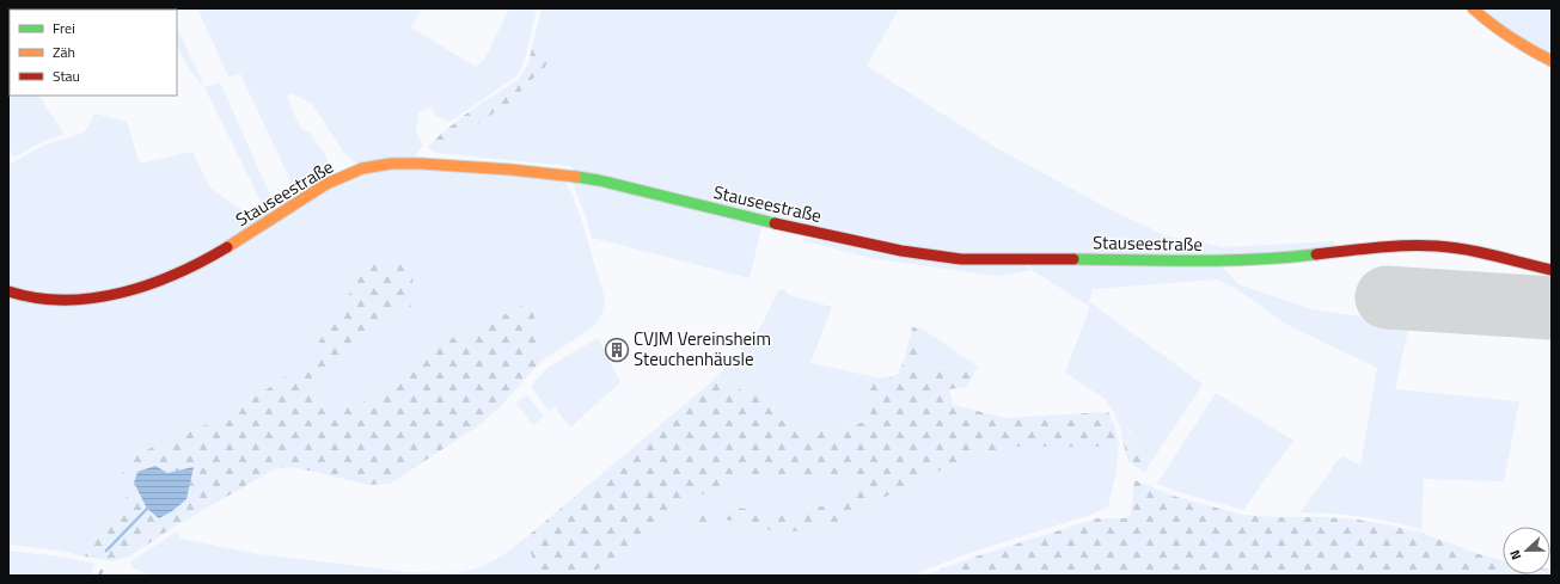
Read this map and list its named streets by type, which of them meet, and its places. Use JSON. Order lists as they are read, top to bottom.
{
  "streets": {
    "street": ["Stauseestraße"]
  },
  "places": {
    "building": ["CVJM Vereinsheim Steuchenhäusle"]
  },
  "legend": ["Frei", "Zäh", "Stau"],
  "north": "left"
}
